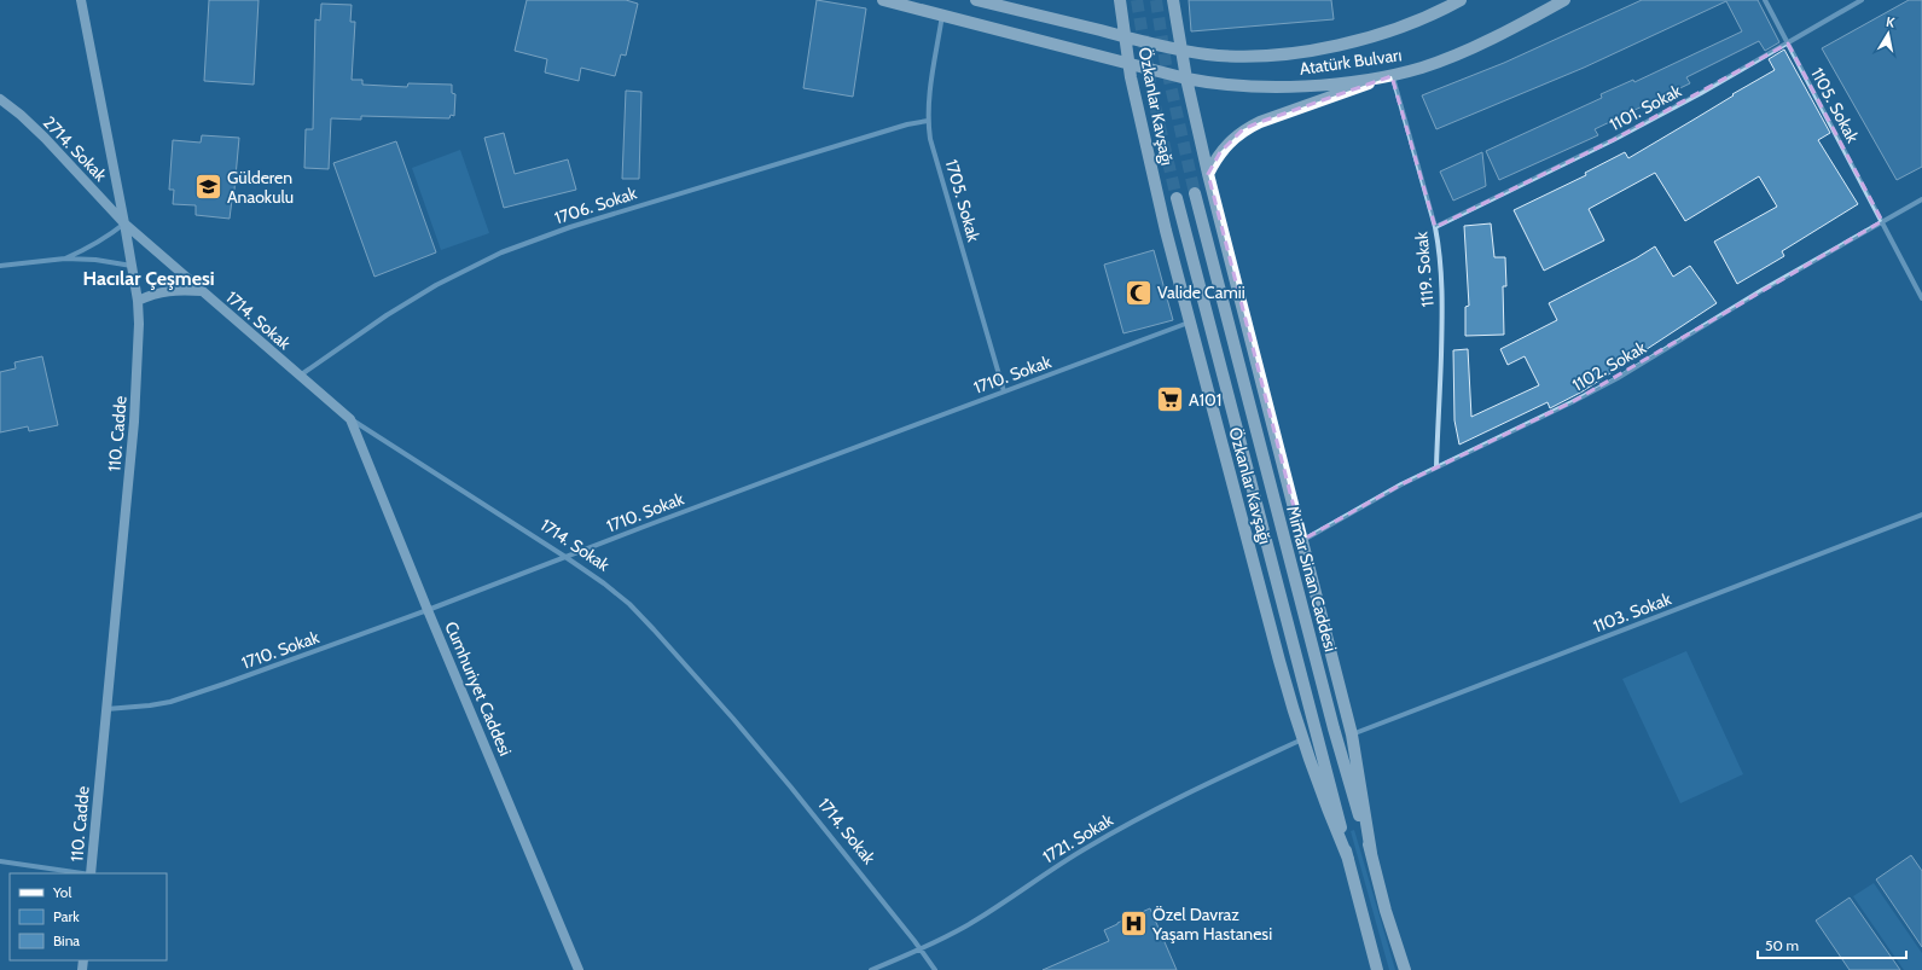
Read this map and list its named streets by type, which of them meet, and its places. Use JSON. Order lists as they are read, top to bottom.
{
  "streets": {
    "main road": ["Atatürk Bulvarı", "Özkanlar Kavşağı", "Mimar Sinan Caddesi"],
    "street": [
      "1105. Sokak",
      "1101. Sokak",
      "2714. Sokak",
      "1705. Sokak",
      "1706. Sokak",
      "1119. Sokak",
      "1714. Sokak",
      "1102. Sokak",
      "1710. Sokak",
      "110. Cadde",
      "1103. Sokak",
      "Cumhuriyet Caddesi",
      "1721. Sokak"
    ]
  },
  "crossings": [
    ["Atatürk Bulvarı", "Özkanlar Kavşağı"],
    ["Atatürk Bulvarı", "1705. Sokak"],
    ["Atatürk Bulvarı", "1119. Sokak"],
    ["1105. Sokak", "1101. Sokak"],
    ["1105. Sokak", "1102. Sokak"],
    ["Özkanlar Kavşağı", "1102. Sokak"],
    ["Özkanlar Kavşağı", "1710. Sokak"],
    ["Özkanlar Kavşağı", "Mimar Sinan Caddesi"],
    ["Özkanlar Kavşağı", "1103. Sokak"],
    ["Özkanlar Kavşağı", "1721. Sokak"],
    ["1101. Sokak", "1119. Sokak"],
    ["2714. Sokak", "1714. Sokak"],
    ["2714. Sokak", "110. Cadde"],
    ["1705. Sokak", "1706. Sokak"],
    ["1705. Sokak", "1710. Sokak"],
    ["1706. Sokak", "1714. Sokak"],
    ["1119. Sokak", "1102. Sokak"],
    ["1714. Sokak", "1710. Sokak"],
    ["1714. Sokak", "110. Cadde"],
    ["1714. Sokak", "Cumhuriyet Caddesi"],
    ["1714. Sokak", "1721. Sokak"],
    ["1710. Sokak", "110. Cadde"],
    ["1710. Sokak", "Cumhuriyet Caddesi"]
  ],
  "districts": ["Hacılar Çeşmesi"],
  "places": {
    "school or university": ["Gülderen Anaokulu"],
    "mosque": ["Valide Camii"],
    "supermarket": ["A101"],
    "hospital": ["Özel Davraz Yaşam Hastanesi"]
  },
  "legend": ["Yol", "Park", "Bina"],
  "scale_bar": "50 m",
  "north": "top"
}
